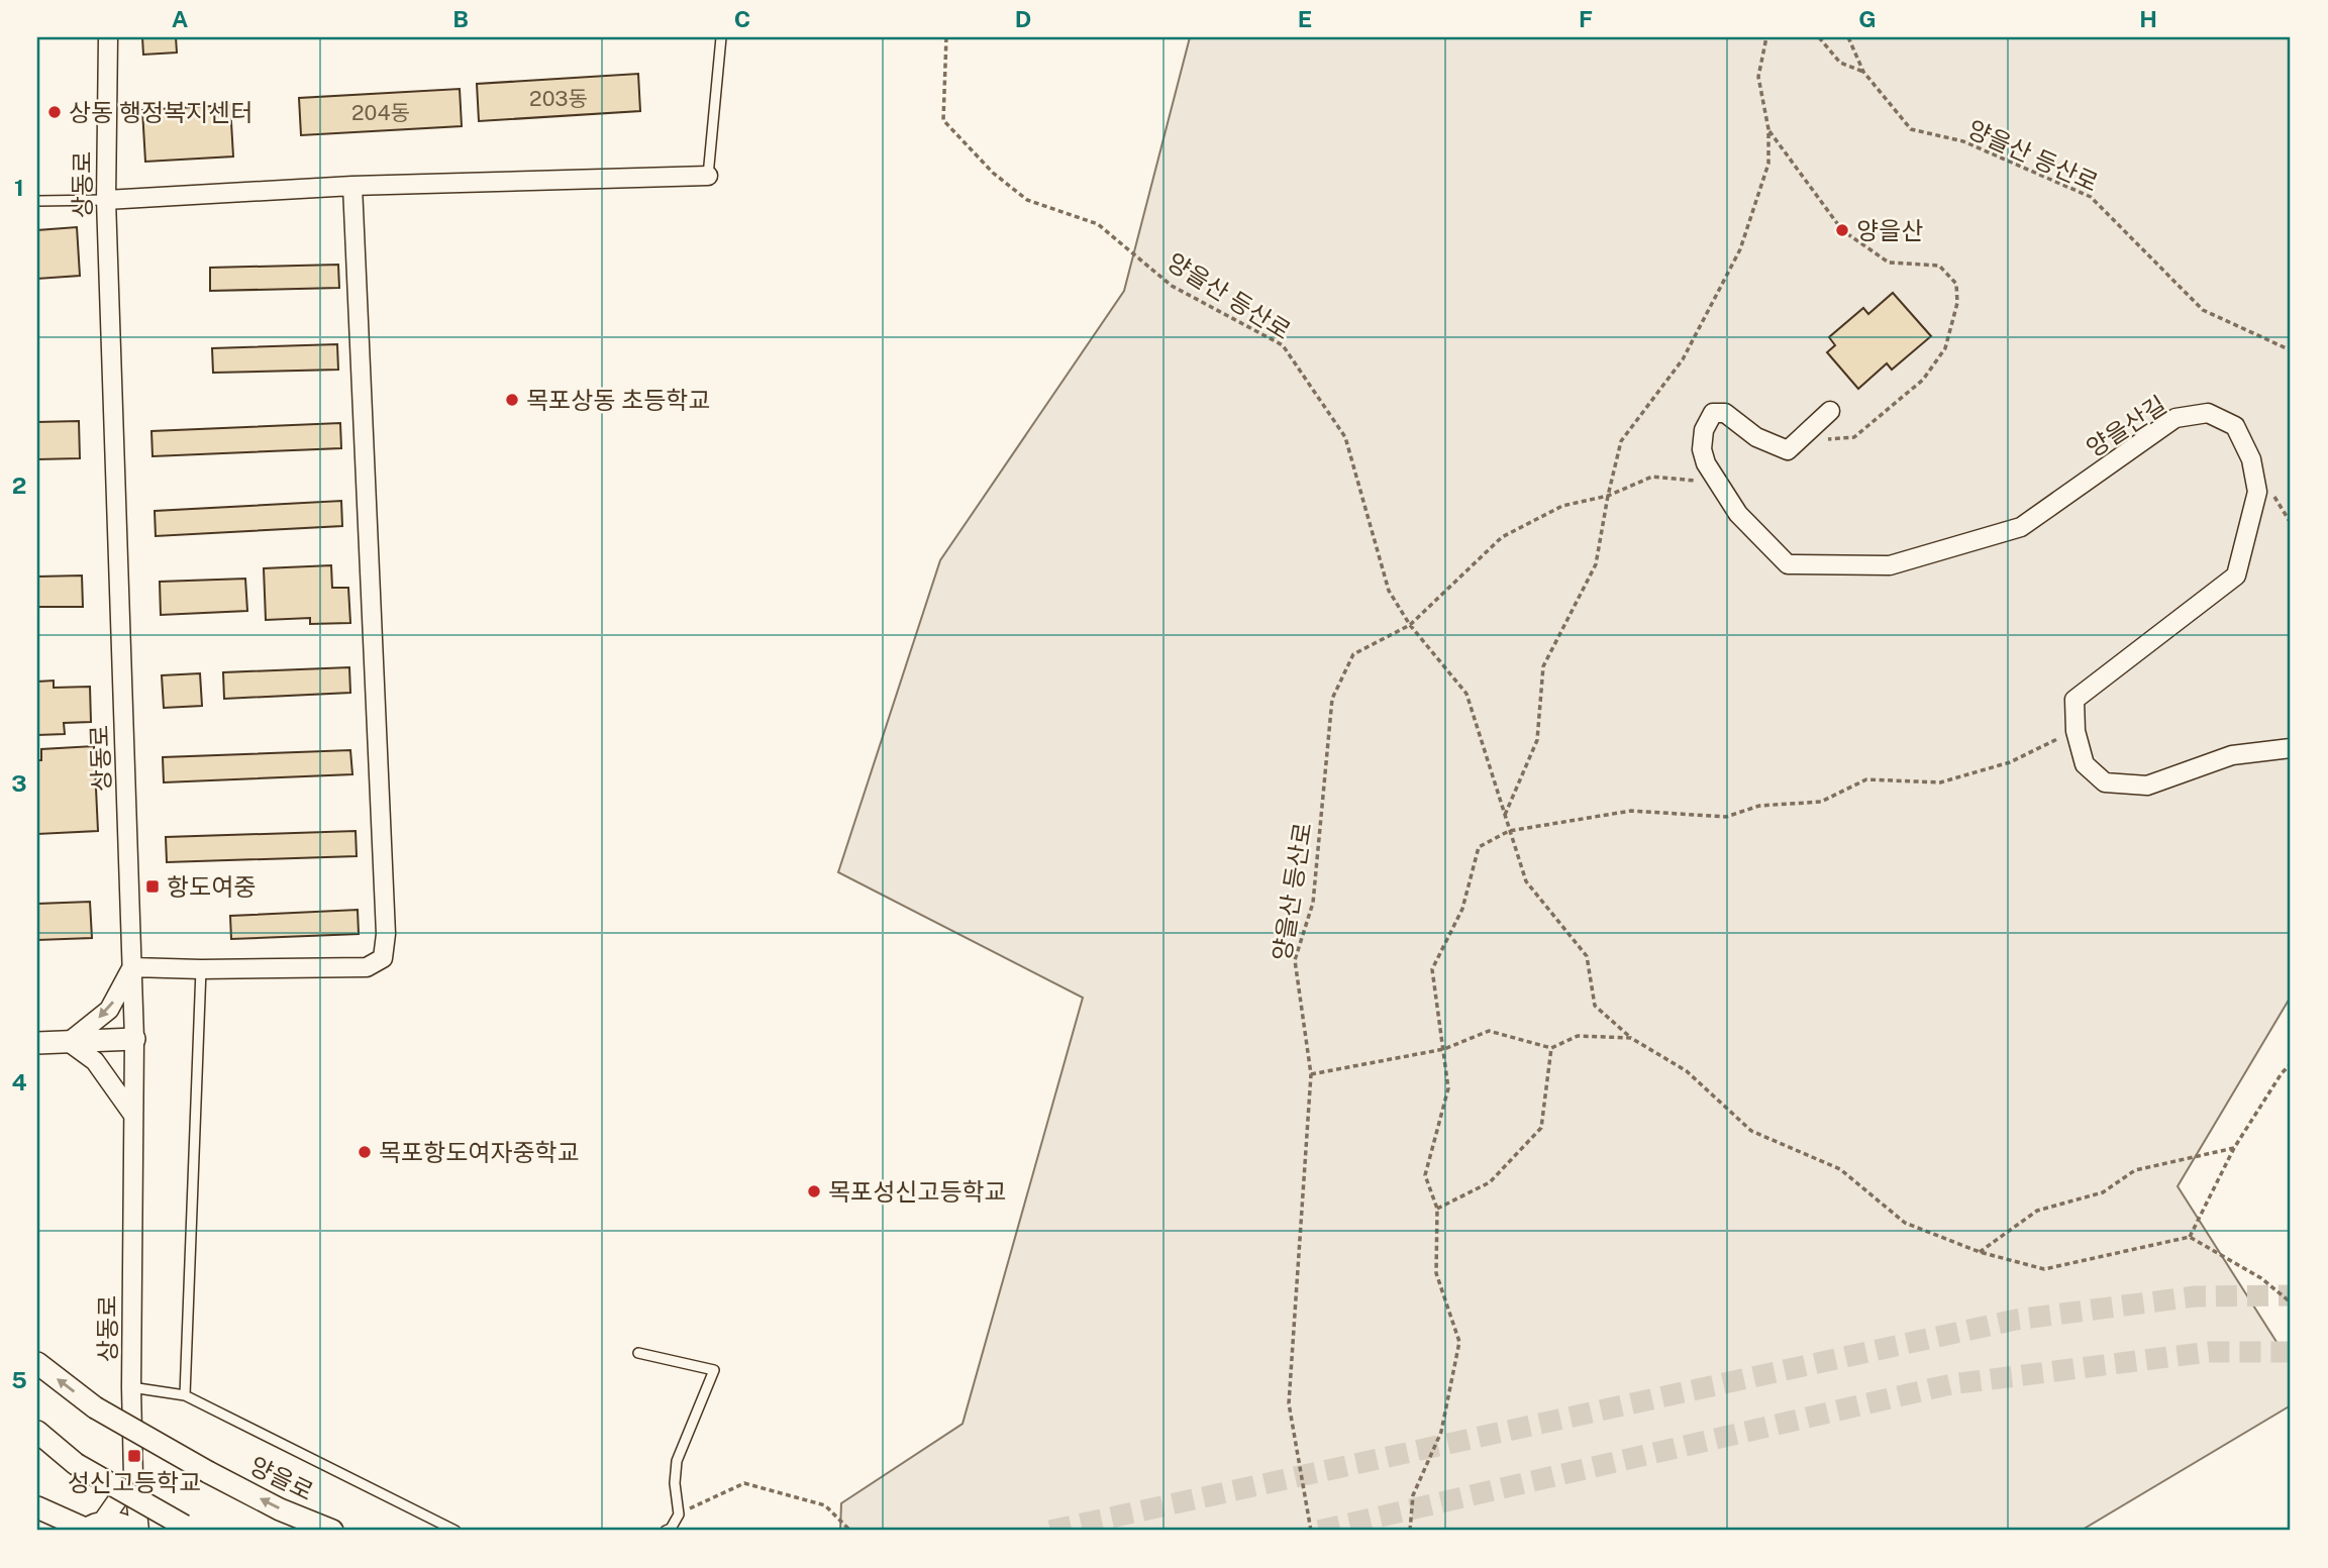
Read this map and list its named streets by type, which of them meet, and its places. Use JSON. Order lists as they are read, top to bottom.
{
  "streets": {
    "street": ["상동로", "양을산길", "양을로"],
    "path": ["양을산 등산로"]
  },
  "crossings": [
    ["양을산 등산로", "양을산길"]
  ],
  "places": {
    "other": [
      "상동 행정복지센터",
      "양을산",
      "목포상동 초등학교",
      "목포항도여자중학교",
      "목포성신고등학교"
    ],
    "transit": ["항도여중", "성신고등학교"]
  },
  "house_numbers": ["203동", "204동"],
  "grid": {
    "columns": [
      "A",
      "B",
      "C",
      "D",
      "E",
      "F",
      "G",
      "H"
    ],
    "rows": [
      "1",
      "2",
      "3",
      "4",
      "5"
    ]
  }
}
